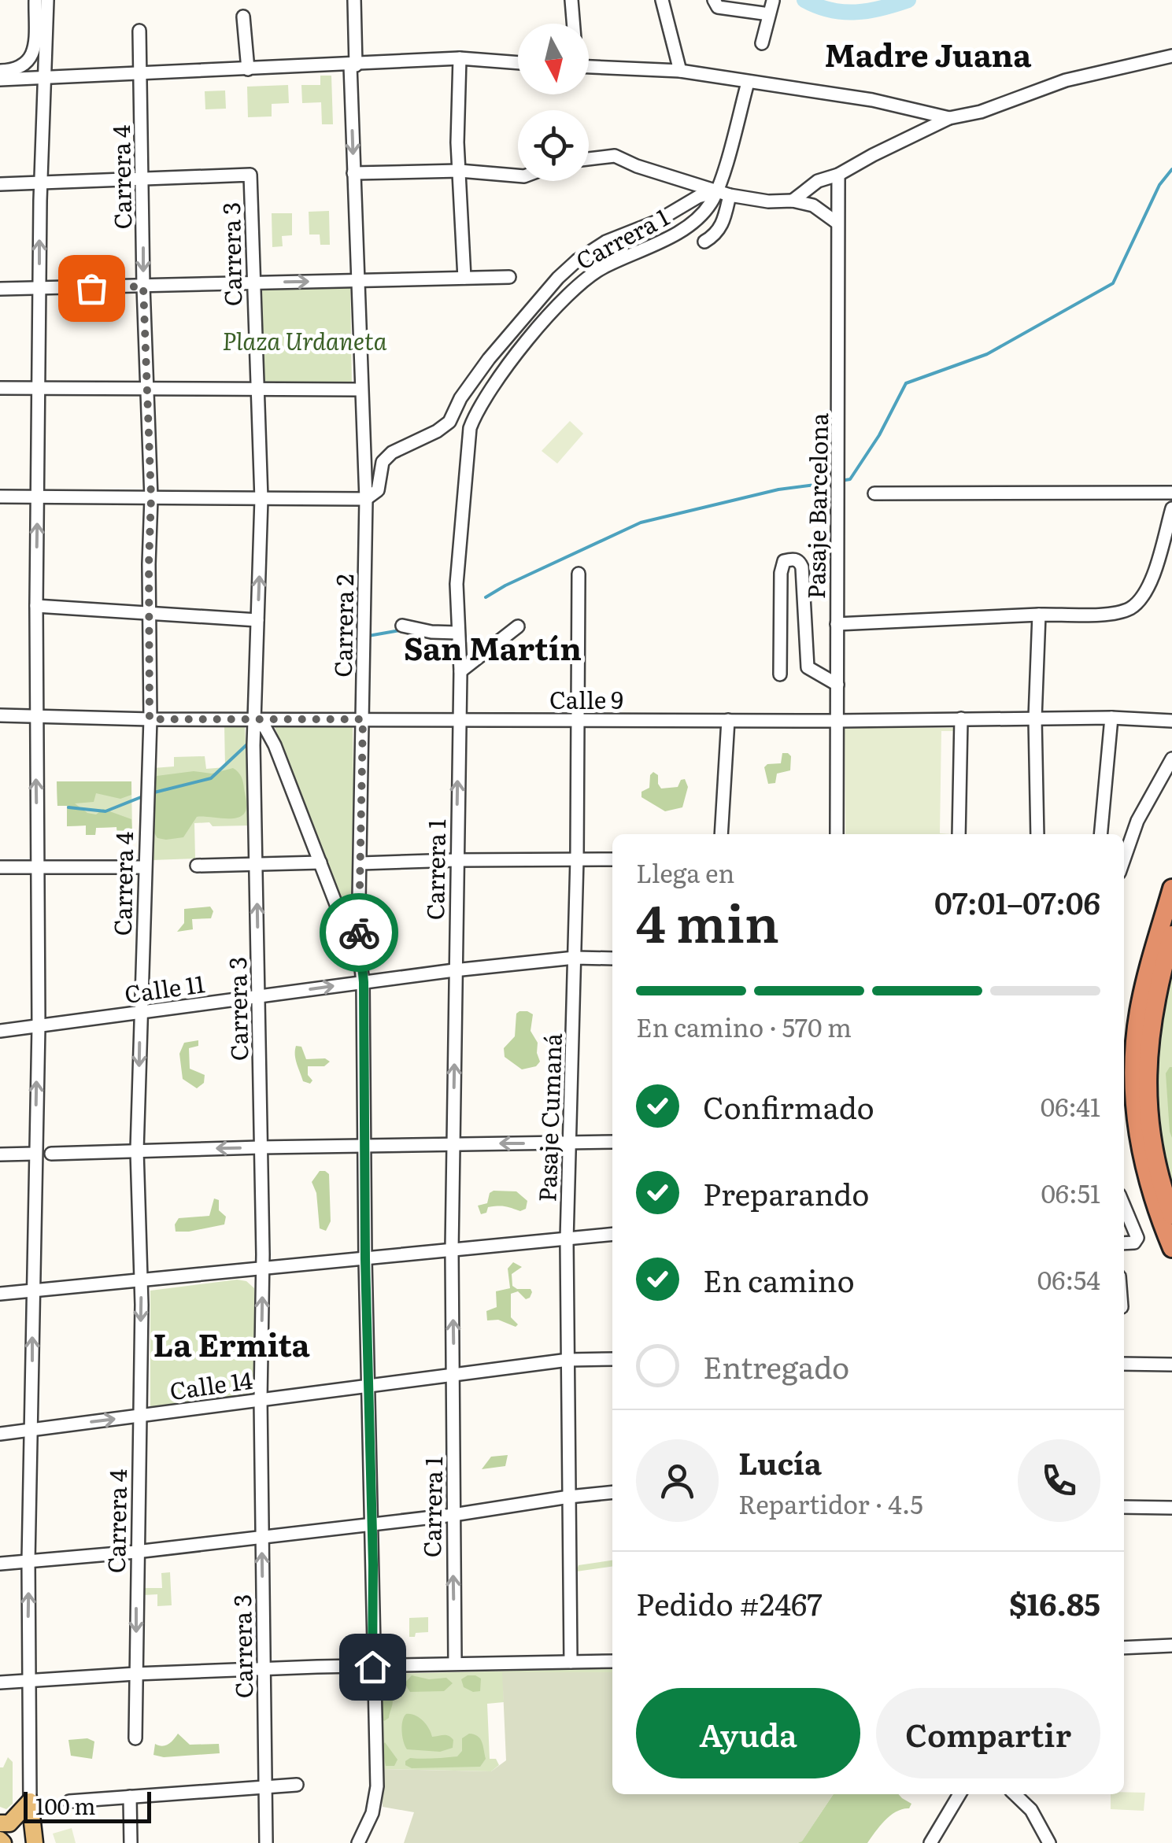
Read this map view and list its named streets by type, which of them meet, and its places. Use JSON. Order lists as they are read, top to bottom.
{
  "streets": {
    "street": [
      "Carrera 4",
      "Carrera 1",
      "Carrera 3",
      "Pasaje Barcelona",
      "Carrera 2",
      "Calle 9",
      "Calle 11",
      "Pasaje Cumaná",
      "Calle 14"
    ]
  },
  "crossings": [
    ["Carrera 4", "Carrera 3"],
    ["Carrera 4", "Calle 9"],
    ["Carrera 4", "Calle 11"],
    ["Carrera 4", "Calle 14"],
    ["Carrera 1", "Calle 9"],
    ["Carrera 1", "Calle 11"],
    ["Carrera 1", "Calle 14"],
    ["Carrera 3", "Calle 9"],
    ["Carrera 3", "Calle 11"],
    ["Carrera 3", "Calle 14"],
    ["Pasaje Barcelona", "Calle 9"],
    ["Carrera 2", "Calle 9"],
    ["Carrera 2", "Calle 11"],
    ["Carrera 2", "Calle 14"],
    ["Calle 9", "Pasaje Cumaná"],
    ["Calle 11", "Pasaje Cumaná"],
    ["Pasaje Cumaná", "Calle 14"]
  ],
  "one_way": ["Carrera 1"],
  "districts": ["Madre Juana", "San Martín", "La Ermita"],
  "parks": ["Plaza Urdaneta"],
  "scale_bar": "100 m",
  "north": "bottom",
  "page": {
    "heading": ["4 min", "Llega en", "07:01–07:06"],
    "panel": [
      "Lucía",
      "Repartidor · 4.5",
      "Pedido #2467",
      "$16.85"
    ],
    "bar": "En camino · 570 m",
    "list": [
      ["Confirmado", "06:41"],
      ["Preparando", "06:51"],
      ["En camino", "06:54"],
      "Entregado"
    ],
    "buttons": ["Ayuda", "Compartir"],
    "scale": "100 m"
  }
}
